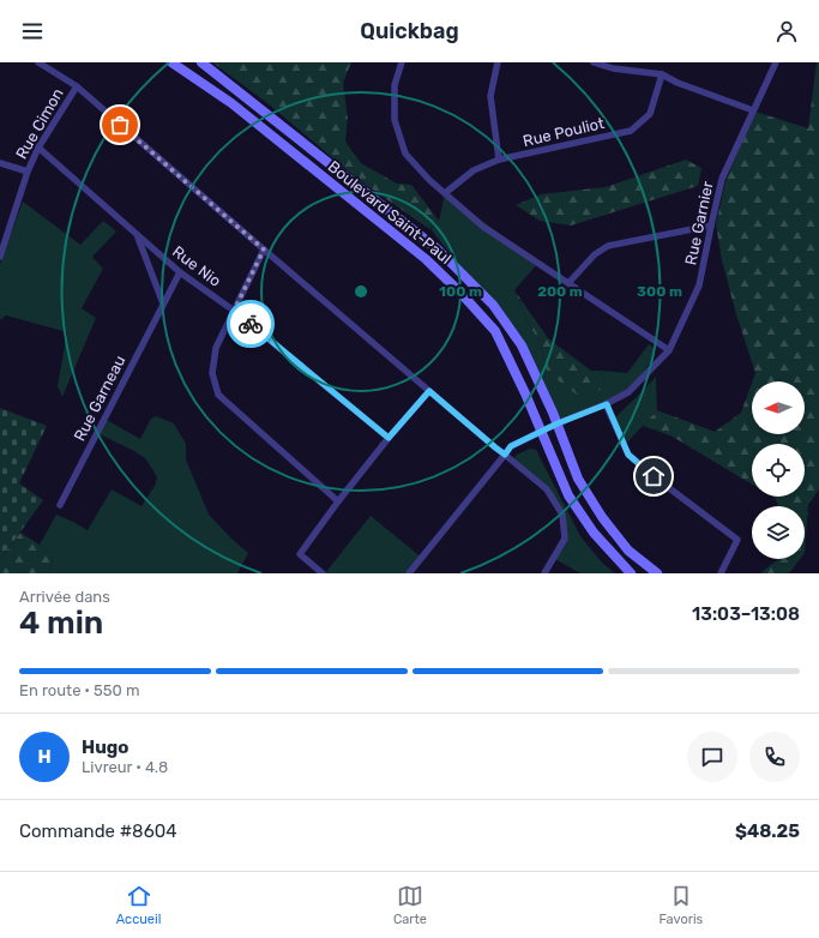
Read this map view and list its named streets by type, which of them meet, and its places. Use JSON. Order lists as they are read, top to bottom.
{
  "streets": {
    "main road": ["Boulevard Saint-Paul"],
    "street": [
      "Rue Cimon",
      "Rue Pouliot",
      "Rue Garnier",
      "Rue Nio",
      "Rue Garneau"
    ]
  },
  "crossings": [
    ["Rue Cimon", "Rue Nio"],
    ["Boulevard Saint-Paul", "Rue Garnier"],
    ["Rue Nio", "Rue Garneau"]
  ],
  "north": "left",
  "page": {
    "header": "Quickbag",
    "heading": ["4 min", "Arrivée dans", "13:03–13:08"],
    "panel": [
      "Hugo",
      "Livreur · 4.8",
      "Commande #8604",
      "$48.25"
    ],
    "bar": "En route · 550 m",
    "round": "H",
    "tabs": ["Accueil", "Carte", "Favoris"]
  },
  "rings": ["100 m", "200 m", "300 m"]
}
